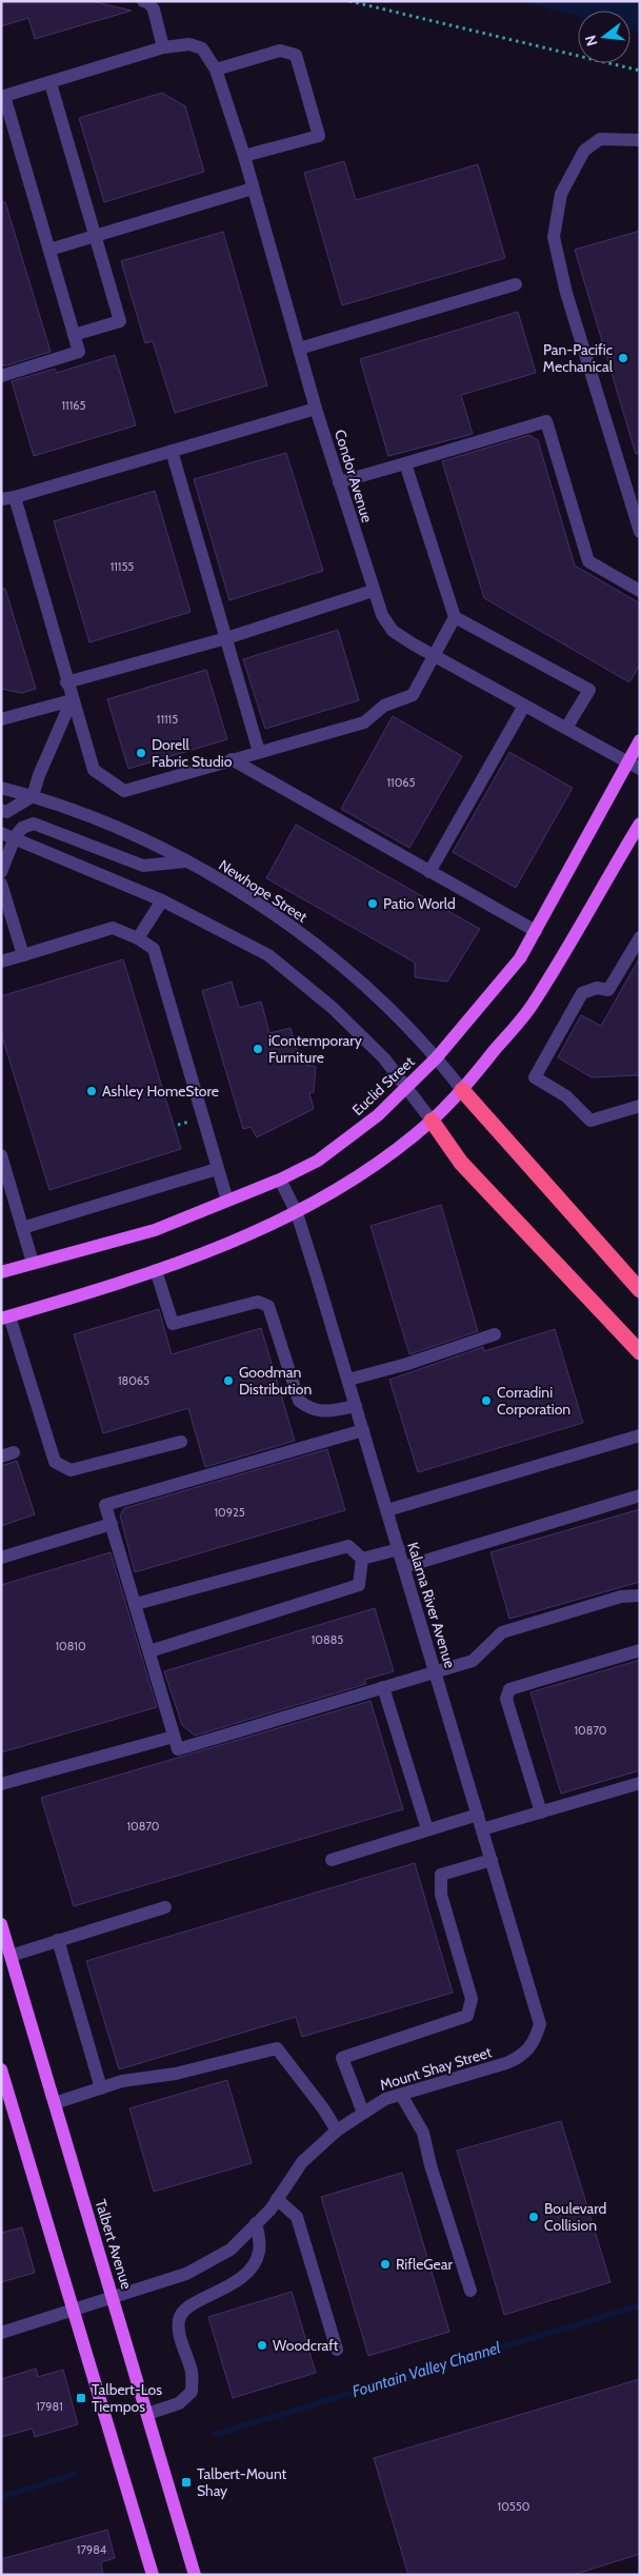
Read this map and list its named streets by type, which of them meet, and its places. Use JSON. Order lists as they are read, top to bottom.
{
  "streets": {
    "main road": ["Euclid Street", "Talbert Avenue"],
    "street": [
      "Condor Avenue",
      "Newhope Street",
      "Kalama River Avenue",
      "Mount Shay Street"
    ]
  },
  "crossings": [
    ["Condor Avenue", "Euclid Street"],
    ["Newhope Street", "Euclid Street"],
    ["Euclid Street", "Kalama River Avenue"],
    ["Kalama River Avenue", "Mount Shay Street"],
    ["Mount Shay Street", "Talbert Avenue"]
  ],
  "water": ["Fountain Valley Channel"],
  "places": {
    "other": [
      "Pan-Pacific Mechanical",
      "Dorell Fabric Studio",
      "Patio World",
      "iContemporary Furniture",
      "Ashley HomeStore",
      "Goodman Distribution",
      "Corradini Corporation",
      "Boulevard Collision",
      "RifleGear",
      "Woodcraft"
    ],
    "transit": ["Talbert-Los Tiempos", "Talbert-Mount Shay"]
  },
  "house_numbers": [
    "11165",
    "11155",
    "11115",
    "11065",
    "18065",
    "10925",
    "10885",
    "10810",
    "10870",
    "10870",
    "17981",
    "10550",
    "17984"
  ],
  "north": "left"
}
